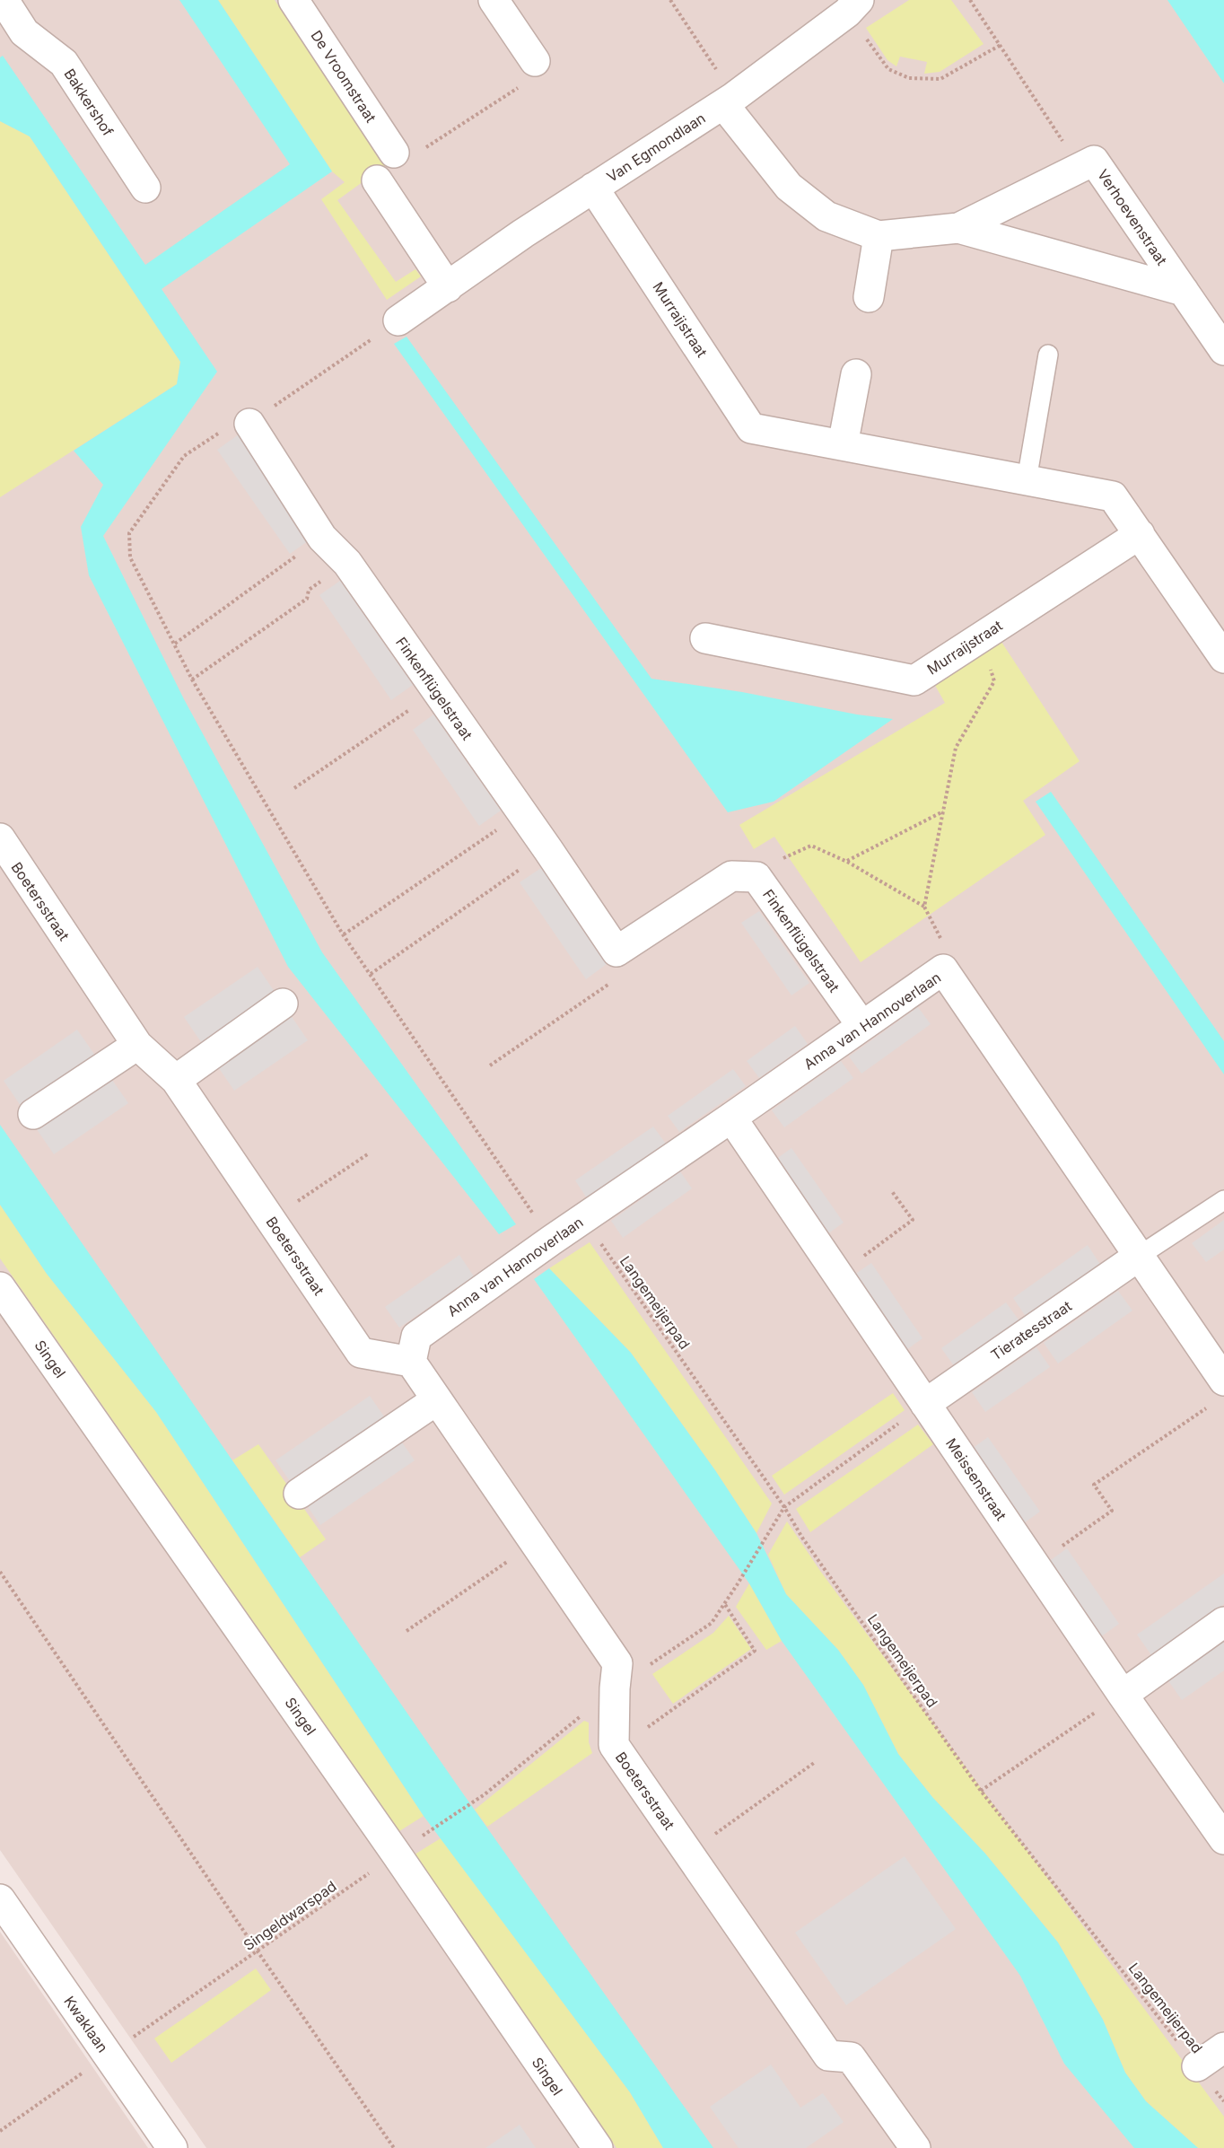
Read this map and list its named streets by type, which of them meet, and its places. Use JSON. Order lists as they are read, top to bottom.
{
  "streets": {
    "street": [
      "De Vroomstraat",
      "Bakkershof",
      "Van Egmondlaan",
      "Verhoevenstraat",
      "Murraijstraat",
      "Finkenflügelstraat",
      "Boetersstraat",
      "Anna van Hannoverlaan",
      "Tieratesstraat",
      "Singel",
      "Meissenstraat",
      "Kwaklaan"
    ],
    "path": ["Langemeijerpad", "Singeldwarspad"]
  },
  "crossings": [
    ["Van Egmondlaan", "Verhoevenstraat"],
    ["Van Egmondlaan", "Murraijstraat"],
    ["Finkenflügelstraat", "Anna van Hannoverlaan"],
    ["Boetersstraat", "Anna van Hannoverlaan"],
    ["Anna van Hannoverlaan", "Langemeijerpad"],
    ["Anna van Hannoverlaan", "Tieratesstraat"],
    ["Anna van Hannoverlaan", "Meissenstraat"],
    ["Tieratesstraat", "Meissenstraat"],
    ["Singel", "Singeldwarspad"],
    ["Singeldwarspad", "Kwaklaan"]
  ]
}
